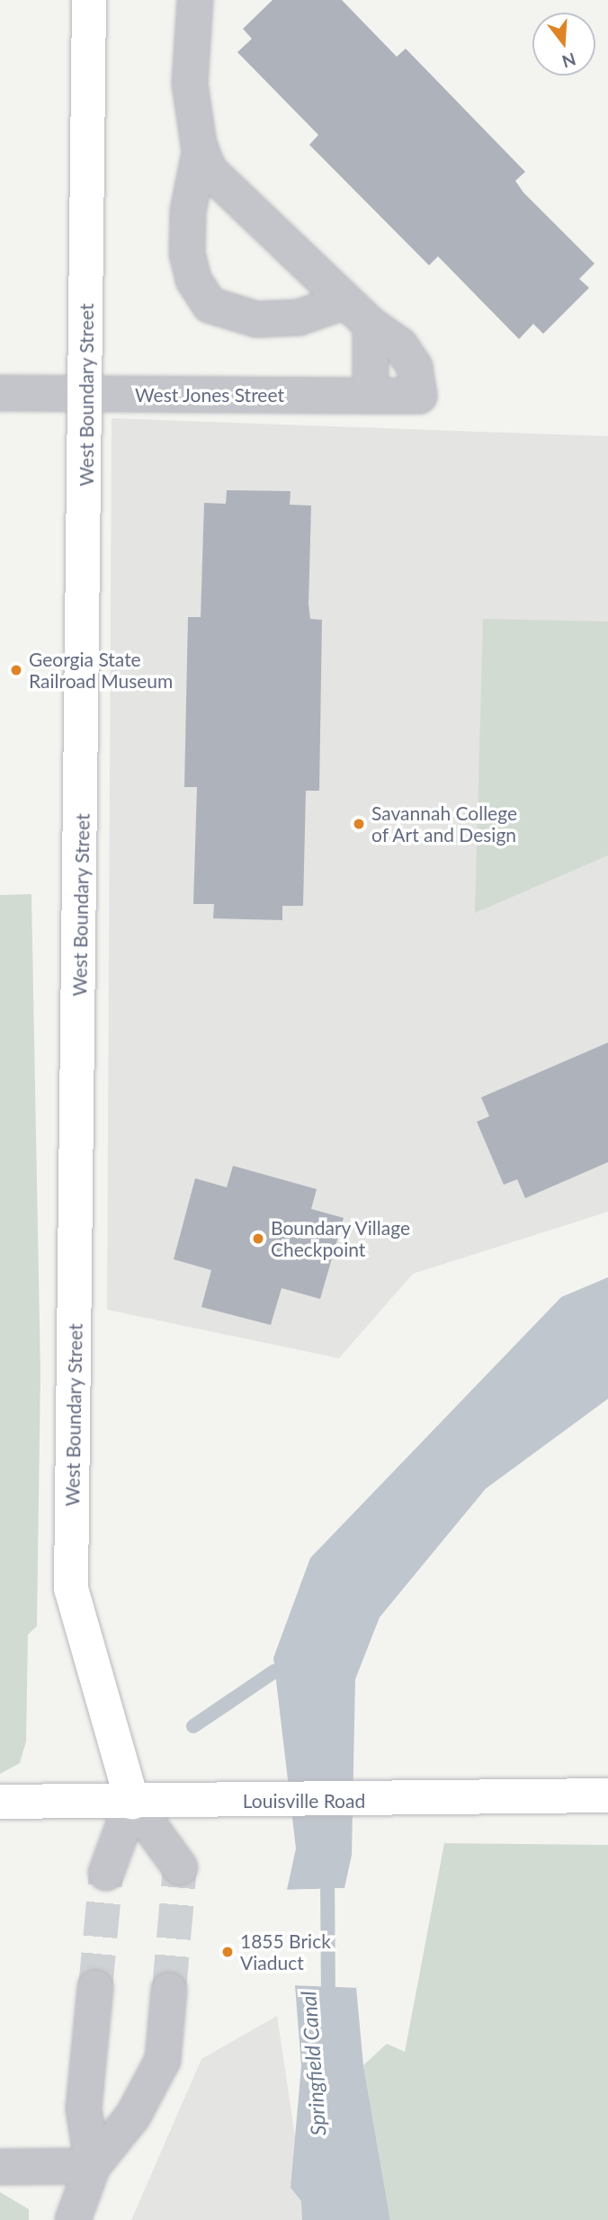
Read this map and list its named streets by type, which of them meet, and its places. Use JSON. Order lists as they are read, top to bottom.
{
  "streets": {
    "main road": ["West Boundary Street", "Louisville Road"],
    "street": ["West Jones Street"]
  },
  "crossings": [
    ["West Boundary Street", "West Jones Street"],
    ["West Boundary Street", "Louisville Road"]
  ],
  "water": ["Springfield Canal"],
  "places": [
    "Georgia State Railroad Museum",
    "Savannah College of Art and Design",
    "Boundary Village Checkpoint",
    "1855 Brick Viaduct"
  ],
  "north": "bottom"
}
